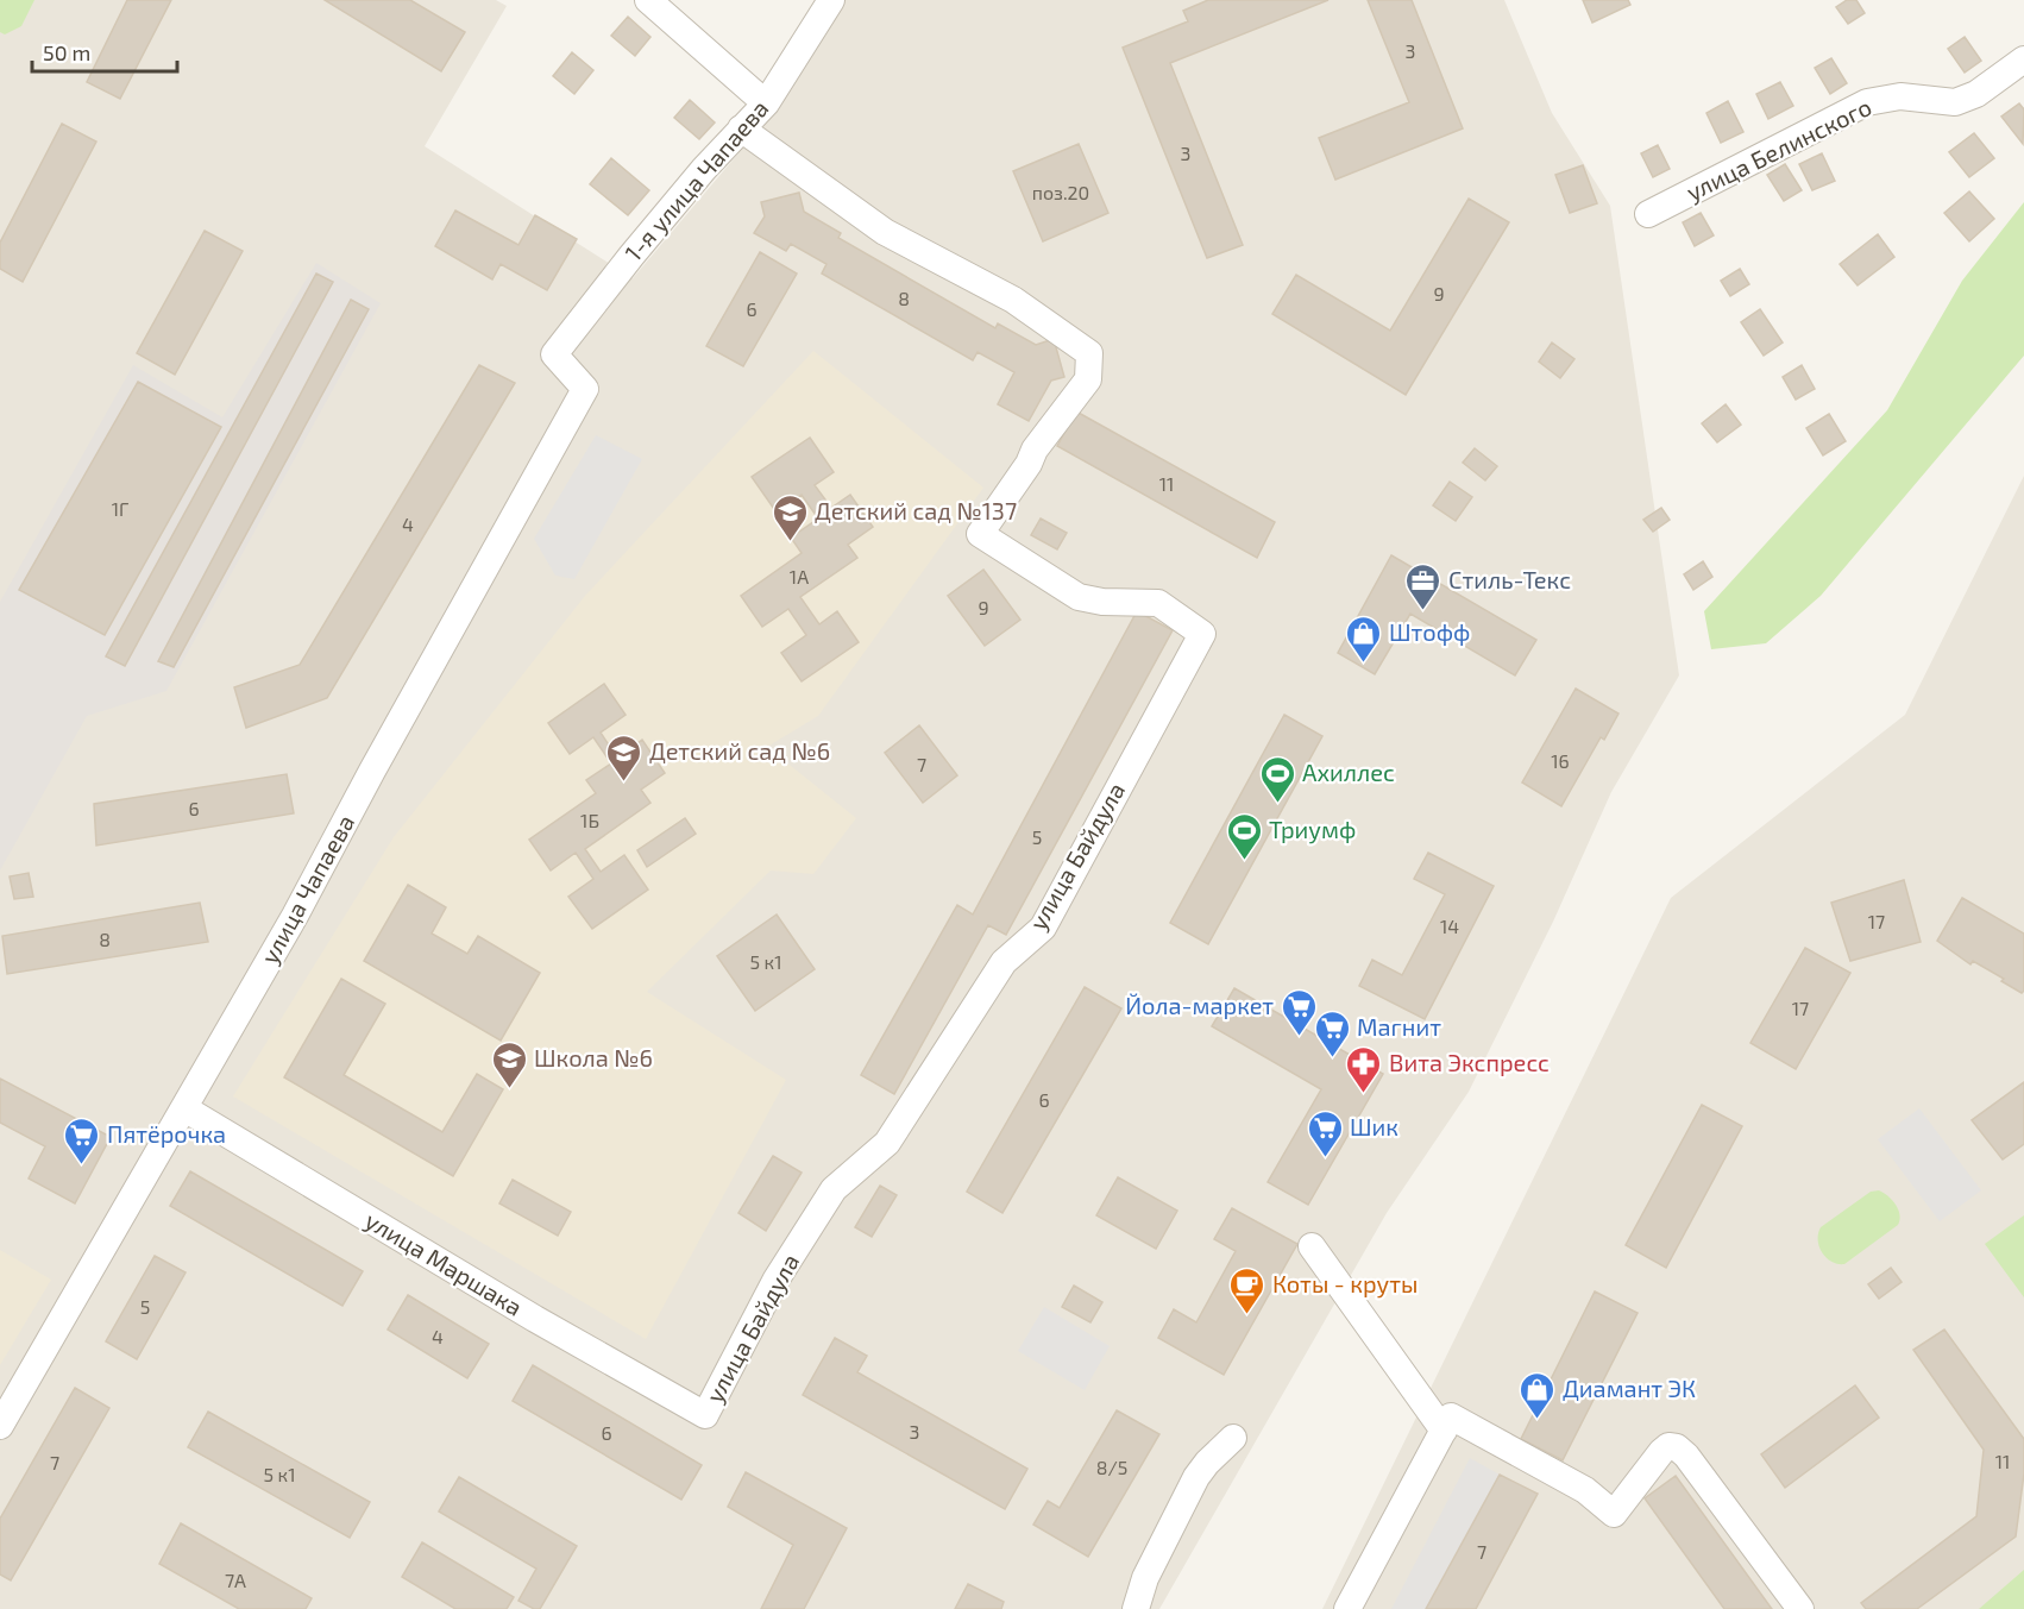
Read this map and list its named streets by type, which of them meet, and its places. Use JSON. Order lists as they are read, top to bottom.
{
  "streets": {
    "street": [
      "улица Белинского",
      "1-я улица Чапаева",
      "улица Байдула",
      "улица Чапаева",
      "улица Маршака"
    ]
  },
  "crossings": [
    ["1-я улица Чапаева", "улица Байдула"],
    ["1-я улица Чапаева", "улица Чапаева"],
    ["улица Байдула", "улица Маршака"],
    ["улица Чапаева", "улица Маршака"]
  ],
  "places": {
    "school or university": ["Детский сад №137", "Детский сад №6", "Школа №6"],
    "office": ["Стиль-Текс"],
    "shop": ["Штофф", "Диамант ЭК"],
    "sports": ["Ахиллес", "Триумф"],
    "supermarket": [
      "Йола-маркет",
      "Магнит",
      "Шик",
      "Пятёрочка"
    ],
    "pharmacy": ["Вита Экспресс"],
    "cafe": ["Коты - круты"]
  },
  "house_numbers": [
    "3",
    "3",
    "поз.20",
    "9",
    "8",
    "6",
    "11",
    "1Г",
    "4",
    "1А",
    "9",
    "16",
    "7",
    "6",
    "1Б",
    "5",
    "17",
    "14",
    "8",
    "5 к1",
    "17",
    "6",
    "5",
    "4",
    "3",
    "6",
    "11",
    "7",
    "8/5",
    "5 к1",
    "7",
    "7А"
  ],
  "scale_bar": "50 m"
}
